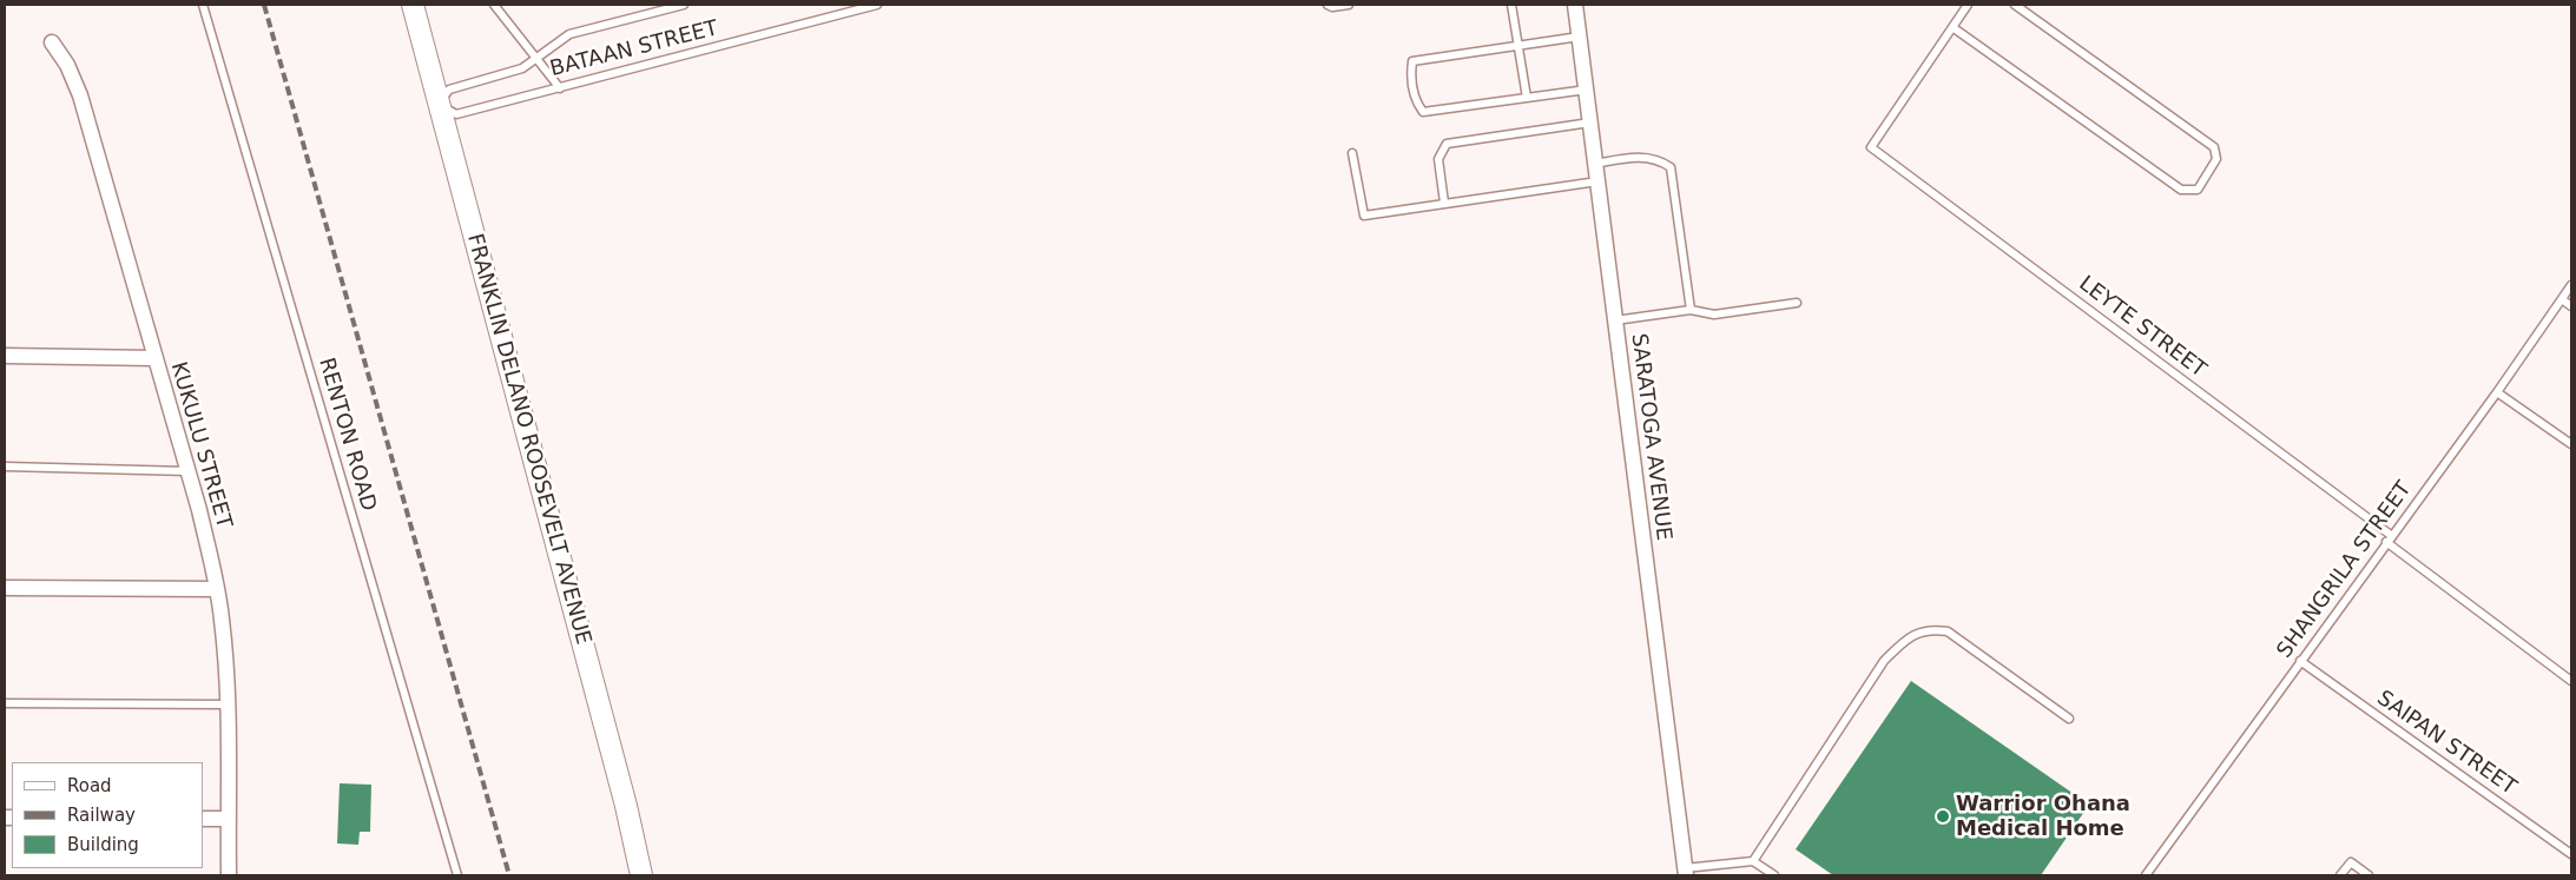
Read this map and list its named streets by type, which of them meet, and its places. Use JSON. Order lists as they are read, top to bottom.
{
  "streets": {
    "main road": ["FRANKLIN DELANO ROOSEVELT AVENUE"],
    "street": ["SARATOGA AVENUE", "KUKULU STREET"],
    "lane": [
      "BATAAN STREET",
      "LEYTE STREET",
      "RENTON ROAD",
      "SHANGRILA STREET",
      "SAIPAN STREET"
    ]
  },
  "crossings": [
    ["BATAAN STREET", "FRANKLIN DELANO ROOSEVELT AVENUE"],
    ["LEYTE STREET", "SHANGRILA STREET"],
    ["SHANGRILA STREET", "SAIPAN STREET"]
  ],
  "places": ["Warrior Ohana Medical Home"],
  "legend": ["Road", "Railway", "Building"]
}
